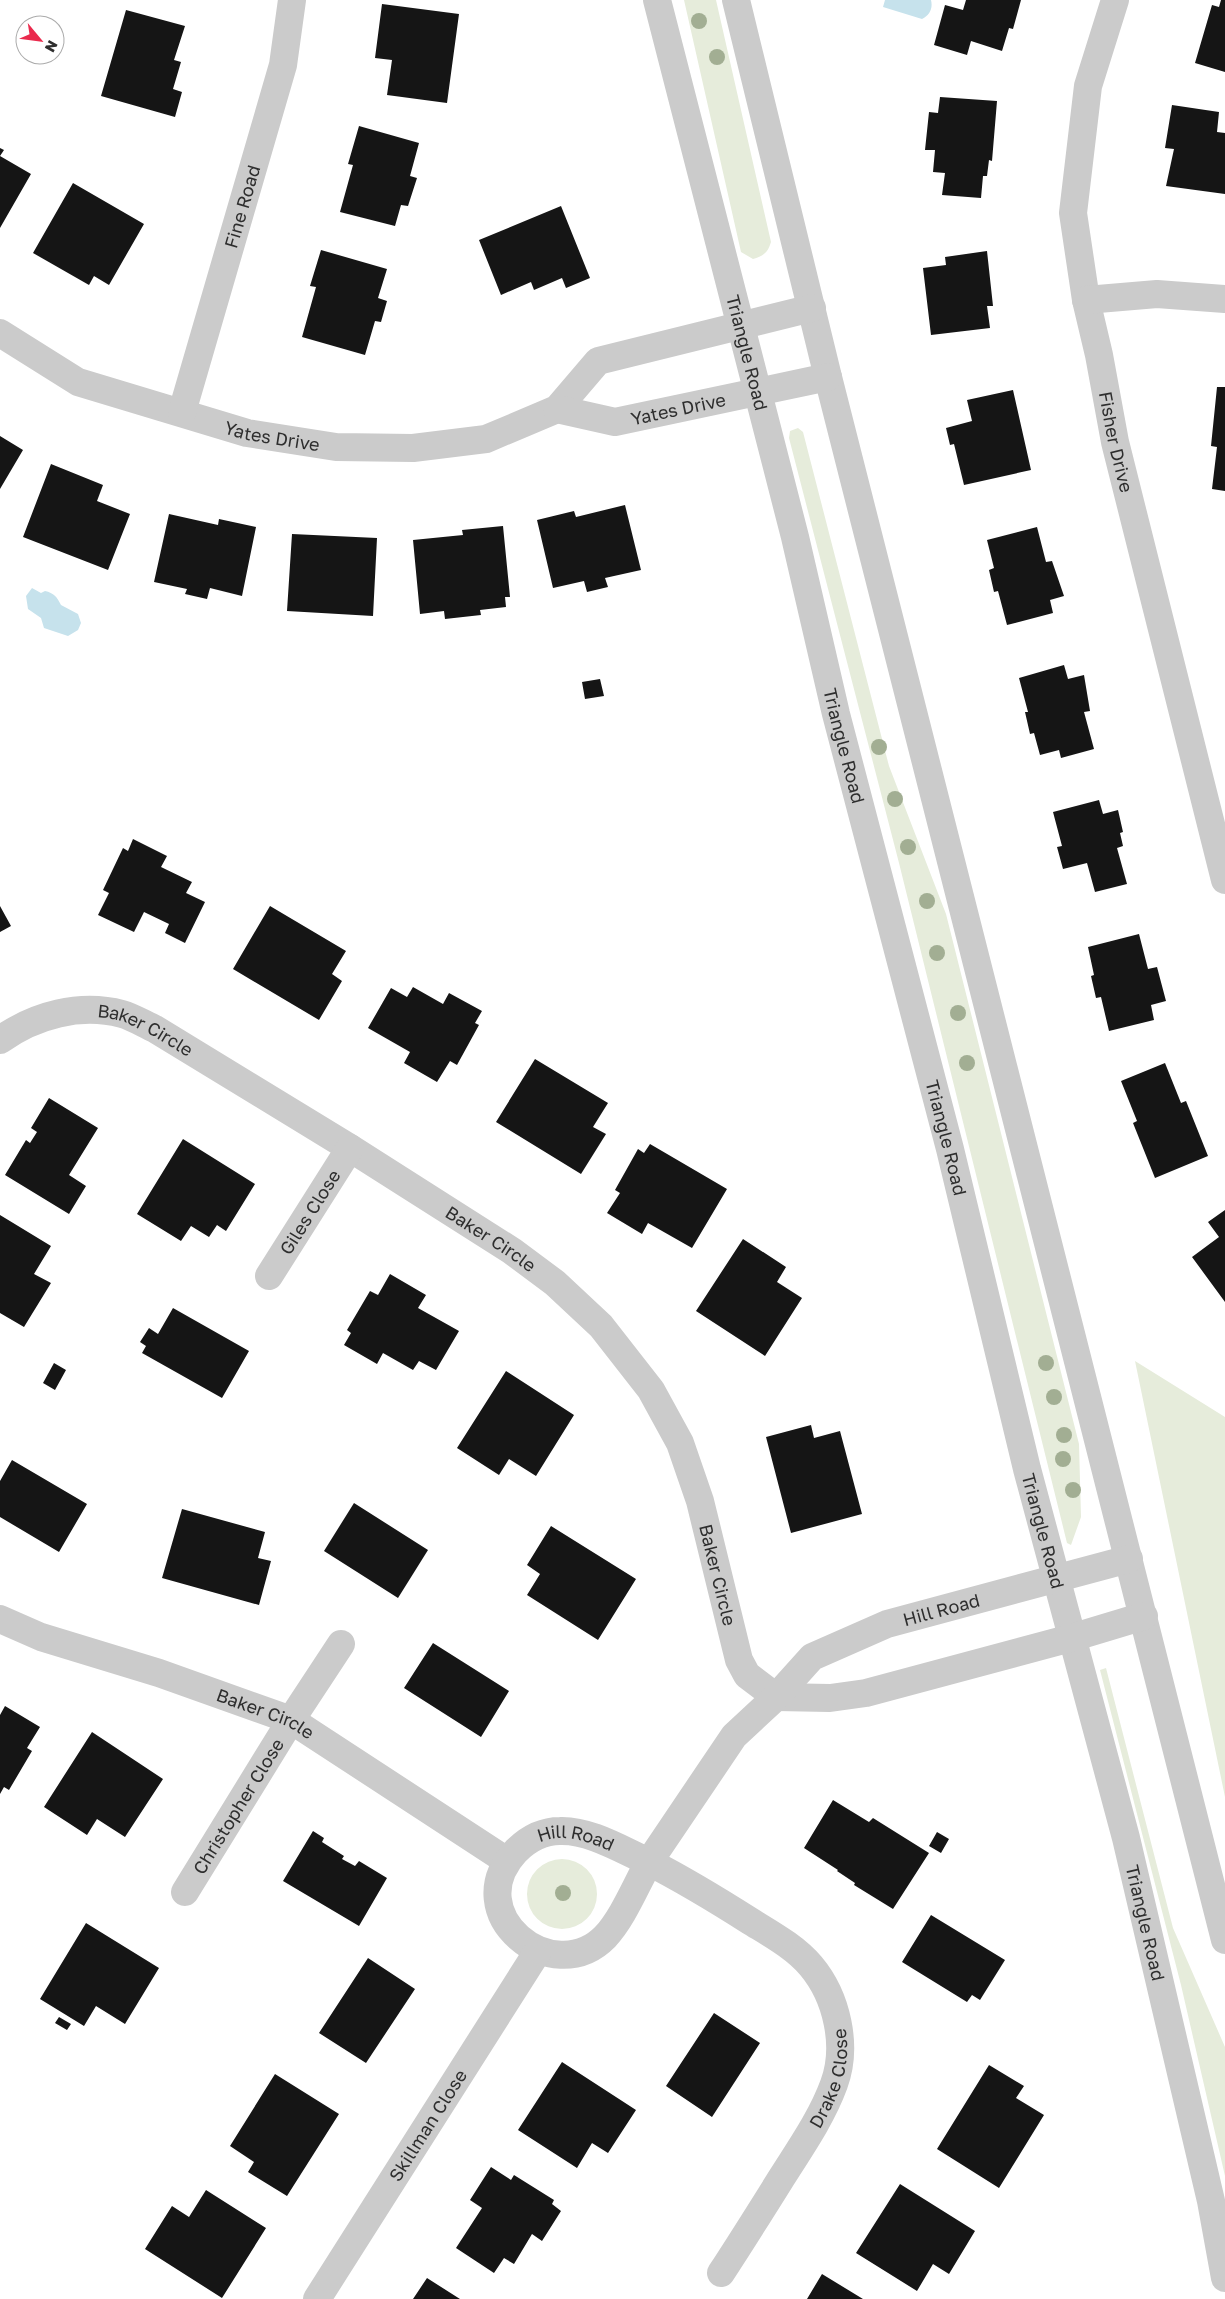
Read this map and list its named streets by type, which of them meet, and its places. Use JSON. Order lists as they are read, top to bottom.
{
  "streets": {
    "street": [
      "Fine Road",
      "Triangle Road",
      "Yates Drive",
      "Fisher Drive",
      "Baker Circle",
      "Giles Close",
      "Hill Road",
      "Christopher Close",
      "Drake Close",
      "Skillman Close"
    ]
  },
  "crossings": [
    ["Fine Road", "Yates Drive"],
    ["Triangle Road", "Yates Drive"],
    ["Triangle Road", "Hill Road"],
    ["Baker Circle", "Giles Close"],
    ["Baker Circle", "Hill Road"],
    ["Baker Circle", "Christopher Close"],
    ["Baker Circle", "Drake Close"],
    ["Baker Circle", "Skillman Close"],
    ["Hill Road", "Drake Close"],
    ["Hill Road", "Skillman Close"],
    ["Drake Close", "Skillman Close"]
  ],
  "north": "bottom right"
}
